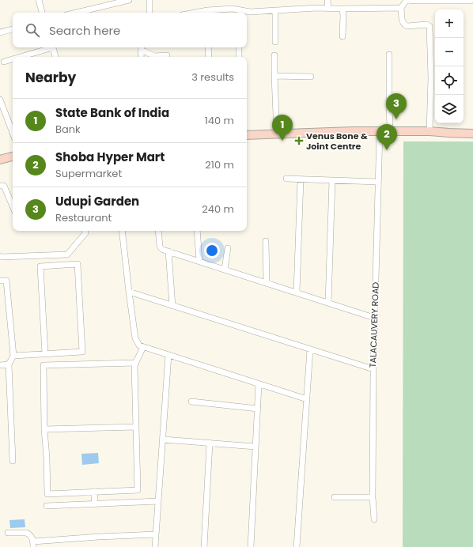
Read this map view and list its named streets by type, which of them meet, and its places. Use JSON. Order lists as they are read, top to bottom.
{
  "streets": {
    "street": ["TALACAUVERY ROAD"]
  },
  "places": {
    "health": ["Venus Bone & Joint Centre"]
  },
  "page": {
    "map_buttons": ["+", "−"],
    "search": "Search here",
    "heading": ["Nearby", "3 results"],
    "pins": ["3", "1", "2"],
    "list": [
      {
        "mark": "1",
        "name": "State Bank of India",
        "note": "Bank",
        "value": "140 m"
      },
      {
        "mark": "2",
        "name": "Shoba Hyper Mart",
        "note": "Supermarket",
        "value": "210 m"
      },
      {
        "mark": "3",
        "name": "Udupi Garden",
        "note": "Restaurant",
        "value": "240 m"
      }
    ]
  }
}
